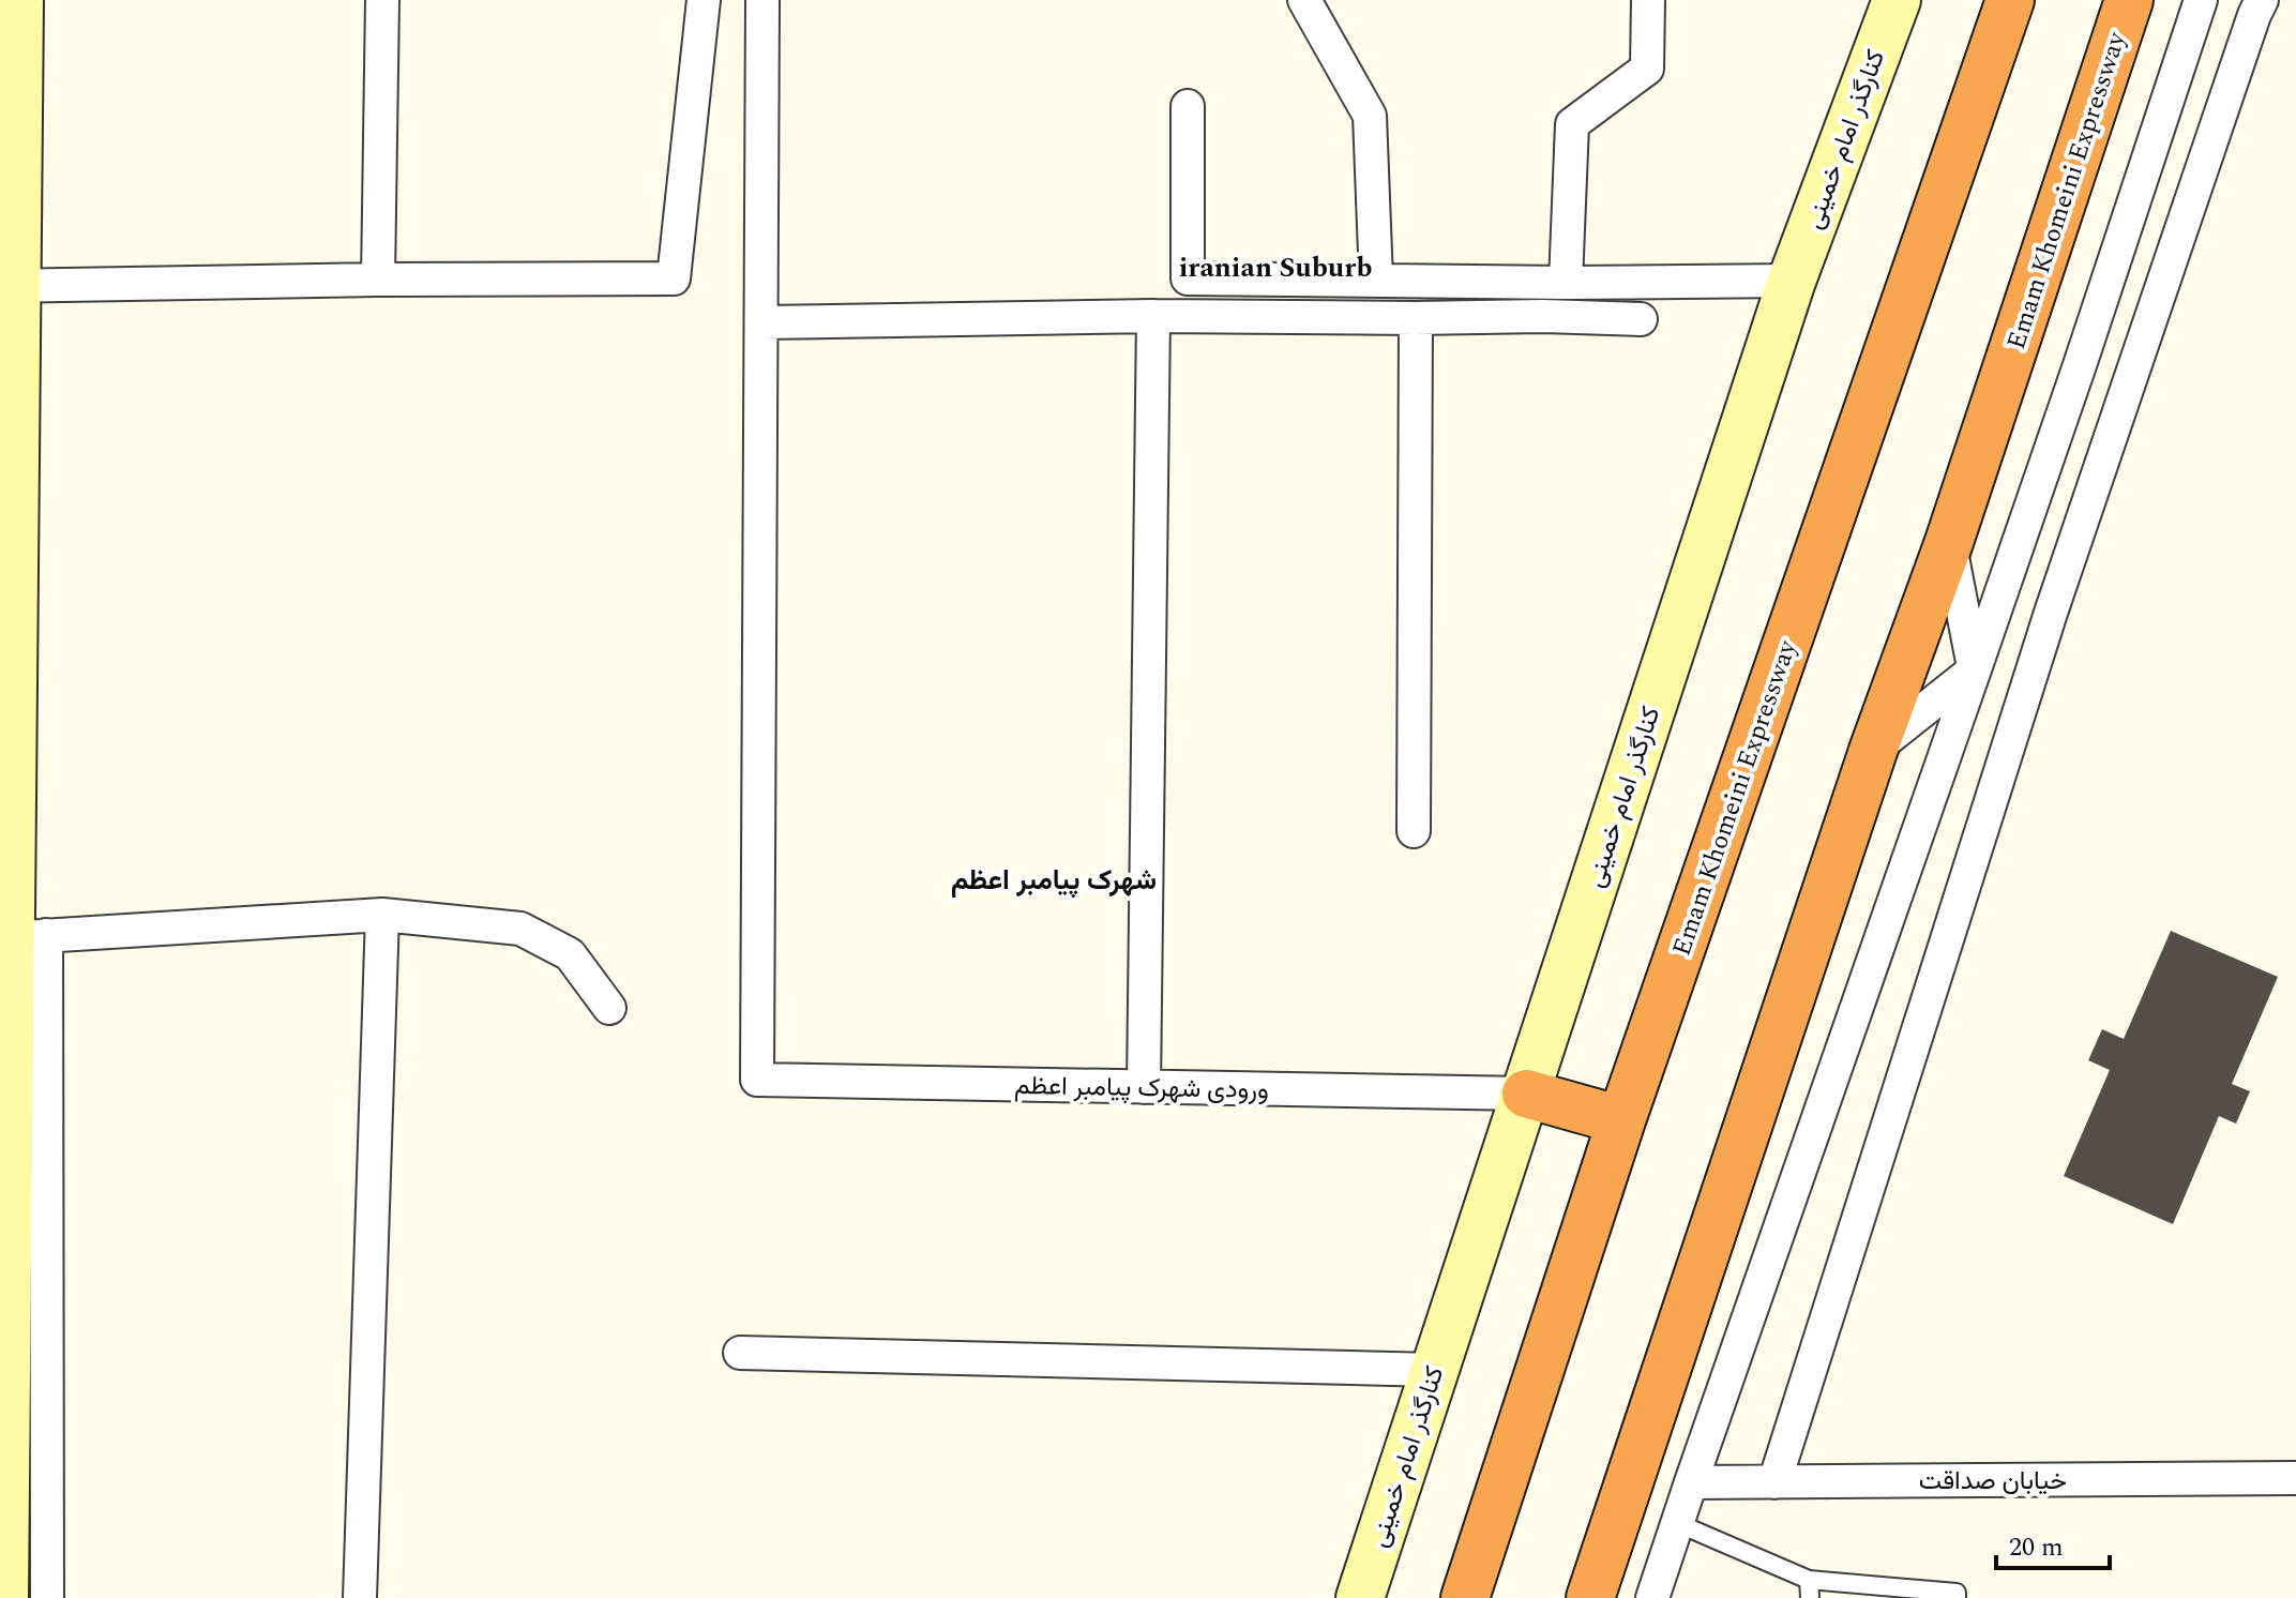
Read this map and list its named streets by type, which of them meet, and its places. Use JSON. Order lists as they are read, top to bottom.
{
  "streets": {
    "highway": ["Emam Khomeini Expressway"],
    "street": ["کنارگذر امام خمینی", "ورودی شهرک پیامبر اعظم", "خیابان صداقت"]
  },
  "crossings": [
    ["کنارگذر امام خمینی", "ورودی شهرک پیامبر اعظم"]
  ],
  "districts": ["iranian Suburb", "شهرک پیامبر اعظم"],
  "scale_bar": "20 m"
}
